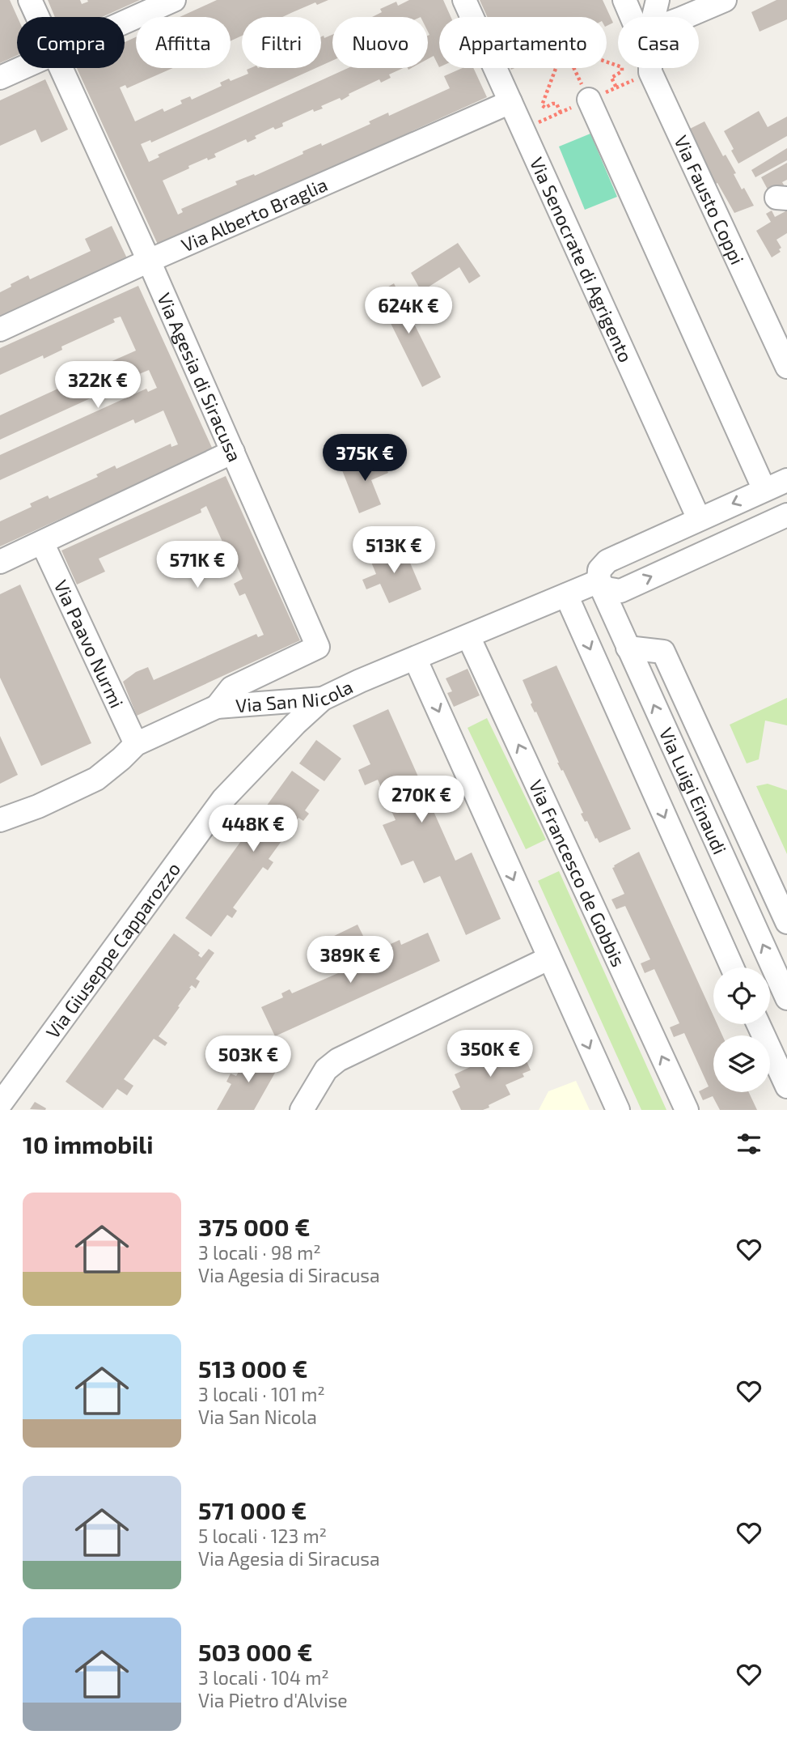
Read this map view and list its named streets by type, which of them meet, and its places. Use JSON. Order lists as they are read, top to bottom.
{
  "streets": {
    "street": [
      "Via Fausto Coppi",
      "Via Alberto Braglia",
      "Via Senocrate di Agrigento",
      "Via Agesia di Siracusa",
      "Via Paavo Nurmi",
      "Via San Nicola",
      "Via Luigi Einaudi",
      "Via Francesco de Gobbis",
      "Via Giuseppe Capparozzo"
    ]
  },
  "crossings": [
    ["Via Alberto Braglia", "Via Senocrate di Agrigento"],
    ["Via Alberto Braglia", "Via Agesia di Siracusa"],
    ["Via Agesia di Siracusa", "Via San Nicola"],
    ["Via Paavo Nurmi", "Via San Nicola"],
    ["Via San Nicola", "Via Luigi Einaudi"],
    ["Via San Nicola", "Via Francesco de Gobbis"],
    ["Via San Nicola", "Via Giuseppe Capparozzo"]
  ],
  "page": {
    "chip": [
      "Compra",
      "Affitta",
      "Filtri",
      "Nuovo",
      "Appartamento",
      "Casa"
    ],
    "price": [
      "624K €",
      "322K €",
      "375K €",
      "513K €",
      "571K €",
      "270K €",
      "448K €",
      "389K €",
      "350K €",
      "503K €"
    ],
    "heading": "10 immobili",
    "list": [
      {
        "name": "375 000 €",
        "note": "3 locali · 98 m² · Via Agesia di Siracusa"
      },
      {
        "name": "513 000 €",
        "note": "3 locali · 101 m² · Via San Nicola"
      },
      {
        "name": "571 000 €",
        "note": "5 locali · 123 m² · Via Agesia di Siracusa"
      },
      {
        "name": "503 000 €",
        "note": "3 locali · 104 m² · Via Pietro d'Alvise"
      }
    ]
  }
}
